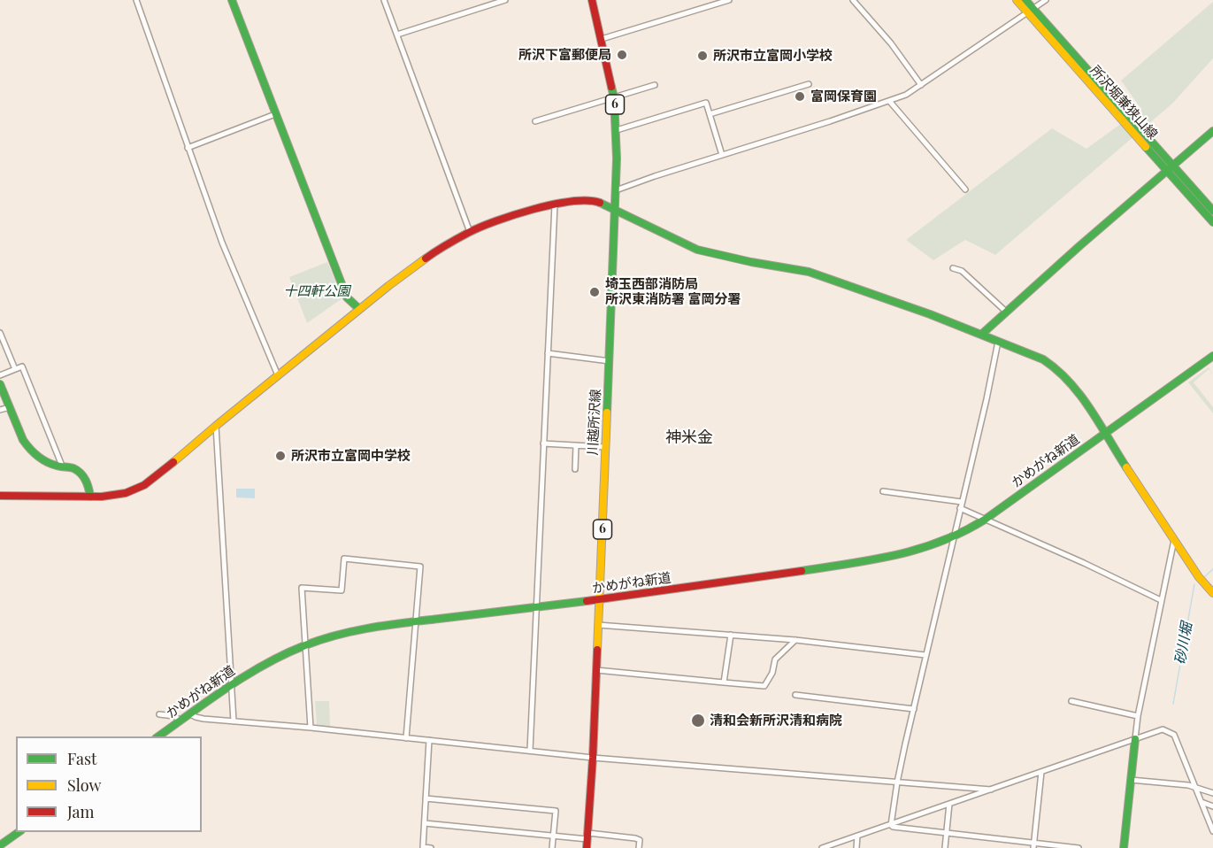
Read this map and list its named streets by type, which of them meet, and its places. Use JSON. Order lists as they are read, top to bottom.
{
  "streets": {
    "street": [
      "所沢堀兼狭山線",
      "6",
      "川越所沢線",
      "かめがね新道"
    ]
  },
  "crossings": [
    ["川越所沢線", "かめがね新道"]
  ],
  "districts": ["神米金"],
  "water": ["砂川堀"],
  "parks": ["十四軒公園"],
  "places": [
    "所沢下富郵便局",
    "所沢市立富岡小学校",
    "富岡保育園",
    "埼玉西部消防局 所沢東消防署 富岡分署",
    "所沢市立富岡中学校",
    "清和会新所沢清和病院"
  ],
  "legend": ["Fast", "Slow", "Jam"]
}
